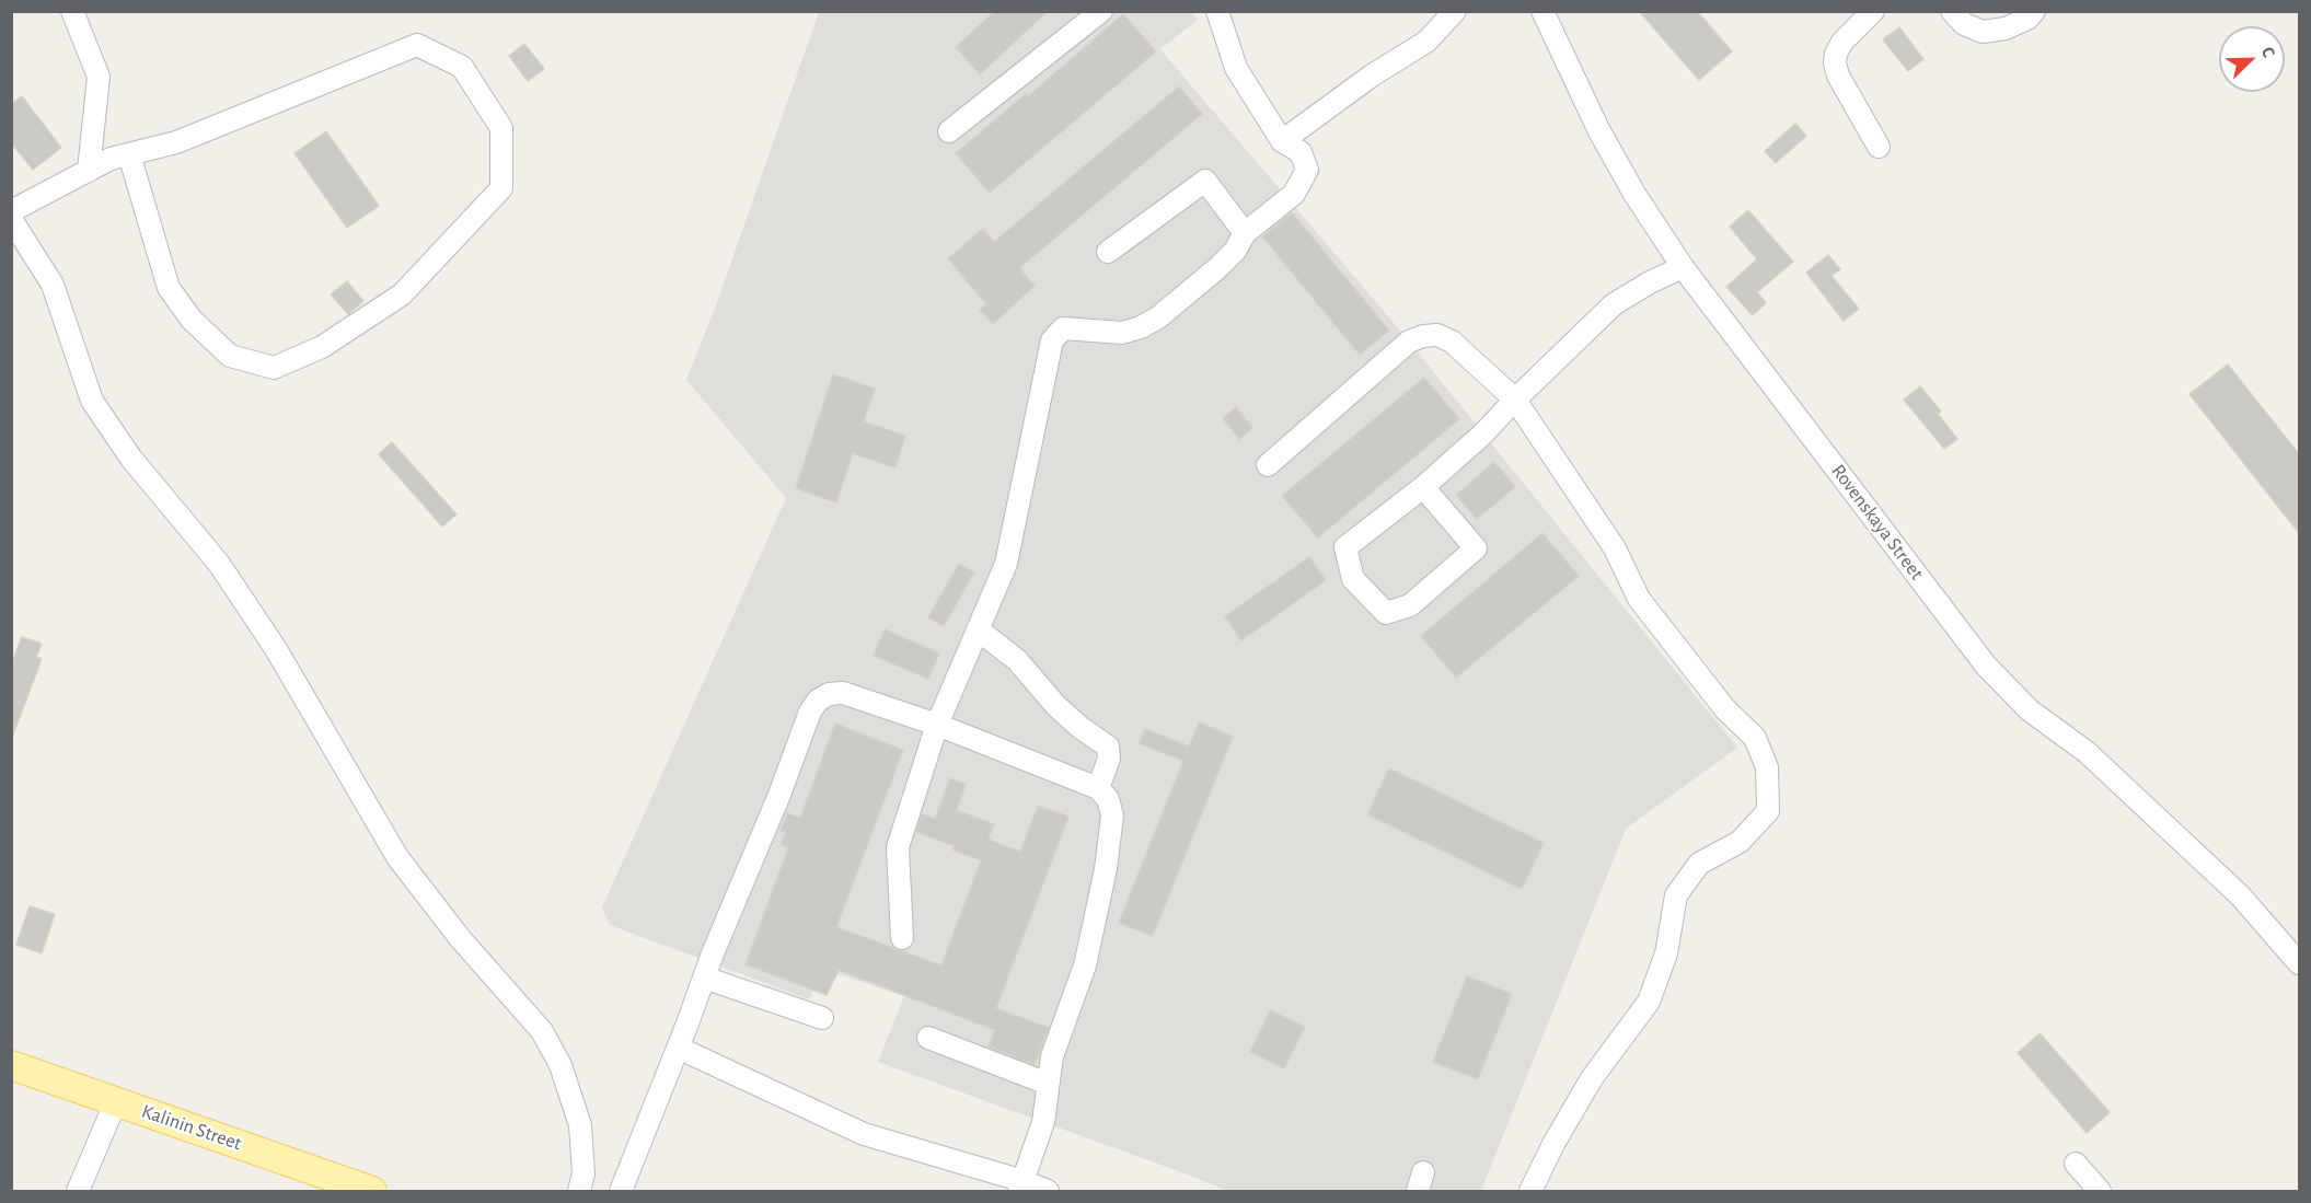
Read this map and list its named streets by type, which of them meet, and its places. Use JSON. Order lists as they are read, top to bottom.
{
  "streets": {
    "main road": ["Kalinin Street"],
    "street": ["Rovenskaya Street"]
  },
  "north": "top right"
}
